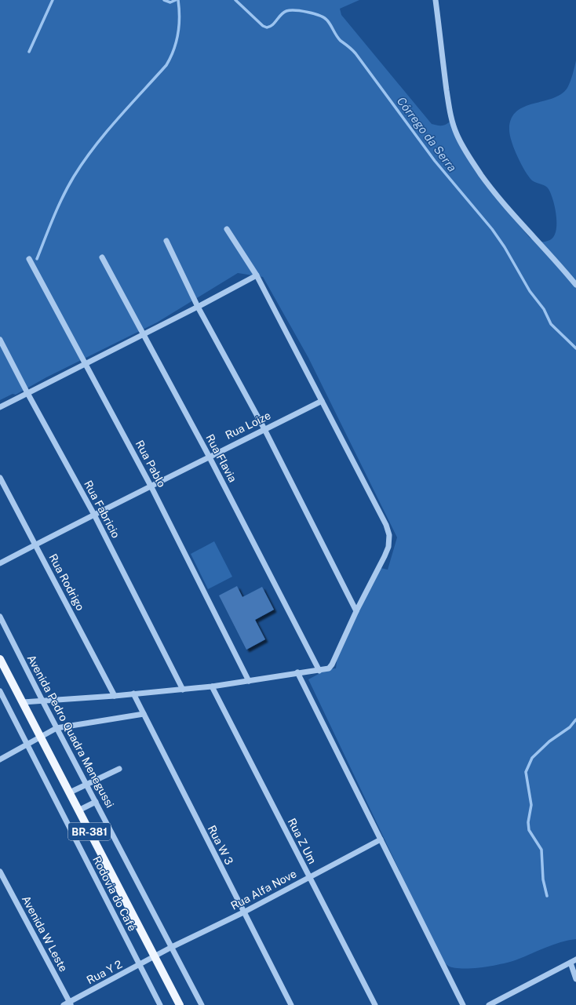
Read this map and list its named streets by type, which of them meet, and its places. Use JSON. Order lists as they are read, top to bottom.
{
  "streets": {
    "main road": ["BR-381"],
    "street": [
      "Rua Loize",
      "Rua Flavia",
      "Rua Pablo",
      "Rua Fabricio",
      "Rua Rodrigo",
      "Avenida Pedro Quadra Menegussi",
      "Rua Z Um",
      "Rua W 3",
      "Rua Alfa Nove",
      "Rodovia do Café",
      "Avenida W Leste",
      "Rua Y 2"
    ]
  },
  "crossings": [
    ["Rua Loize", "Rua Flavia"],
    ["Rua Loize", "Rua Pablo"],
    ["Rua Loize", "Rua Fabricio"],
    ["Rua Loize", "Rua Rodrigo"],
    ["Avenida Pedro Quadra Menegussi", "Rua Alfa Nove"],
    ["BR-381", "Rua Alfa Nove"],
    ["BR-381", "Rua Y 2"],
    ["Rua Z Um", "Rua Alfa Nove"],
    ["Rua W 3", "Rua Alfa Nove"],
    ["Rua Alfa Nove", "Rua Y 2"],
    ["Rodovia do Café", "Rua Y 2"],
    ["Avenida W Leste", "Rua Y 2"]
  ],
  "water": ["Córrego da Serra"]
}
